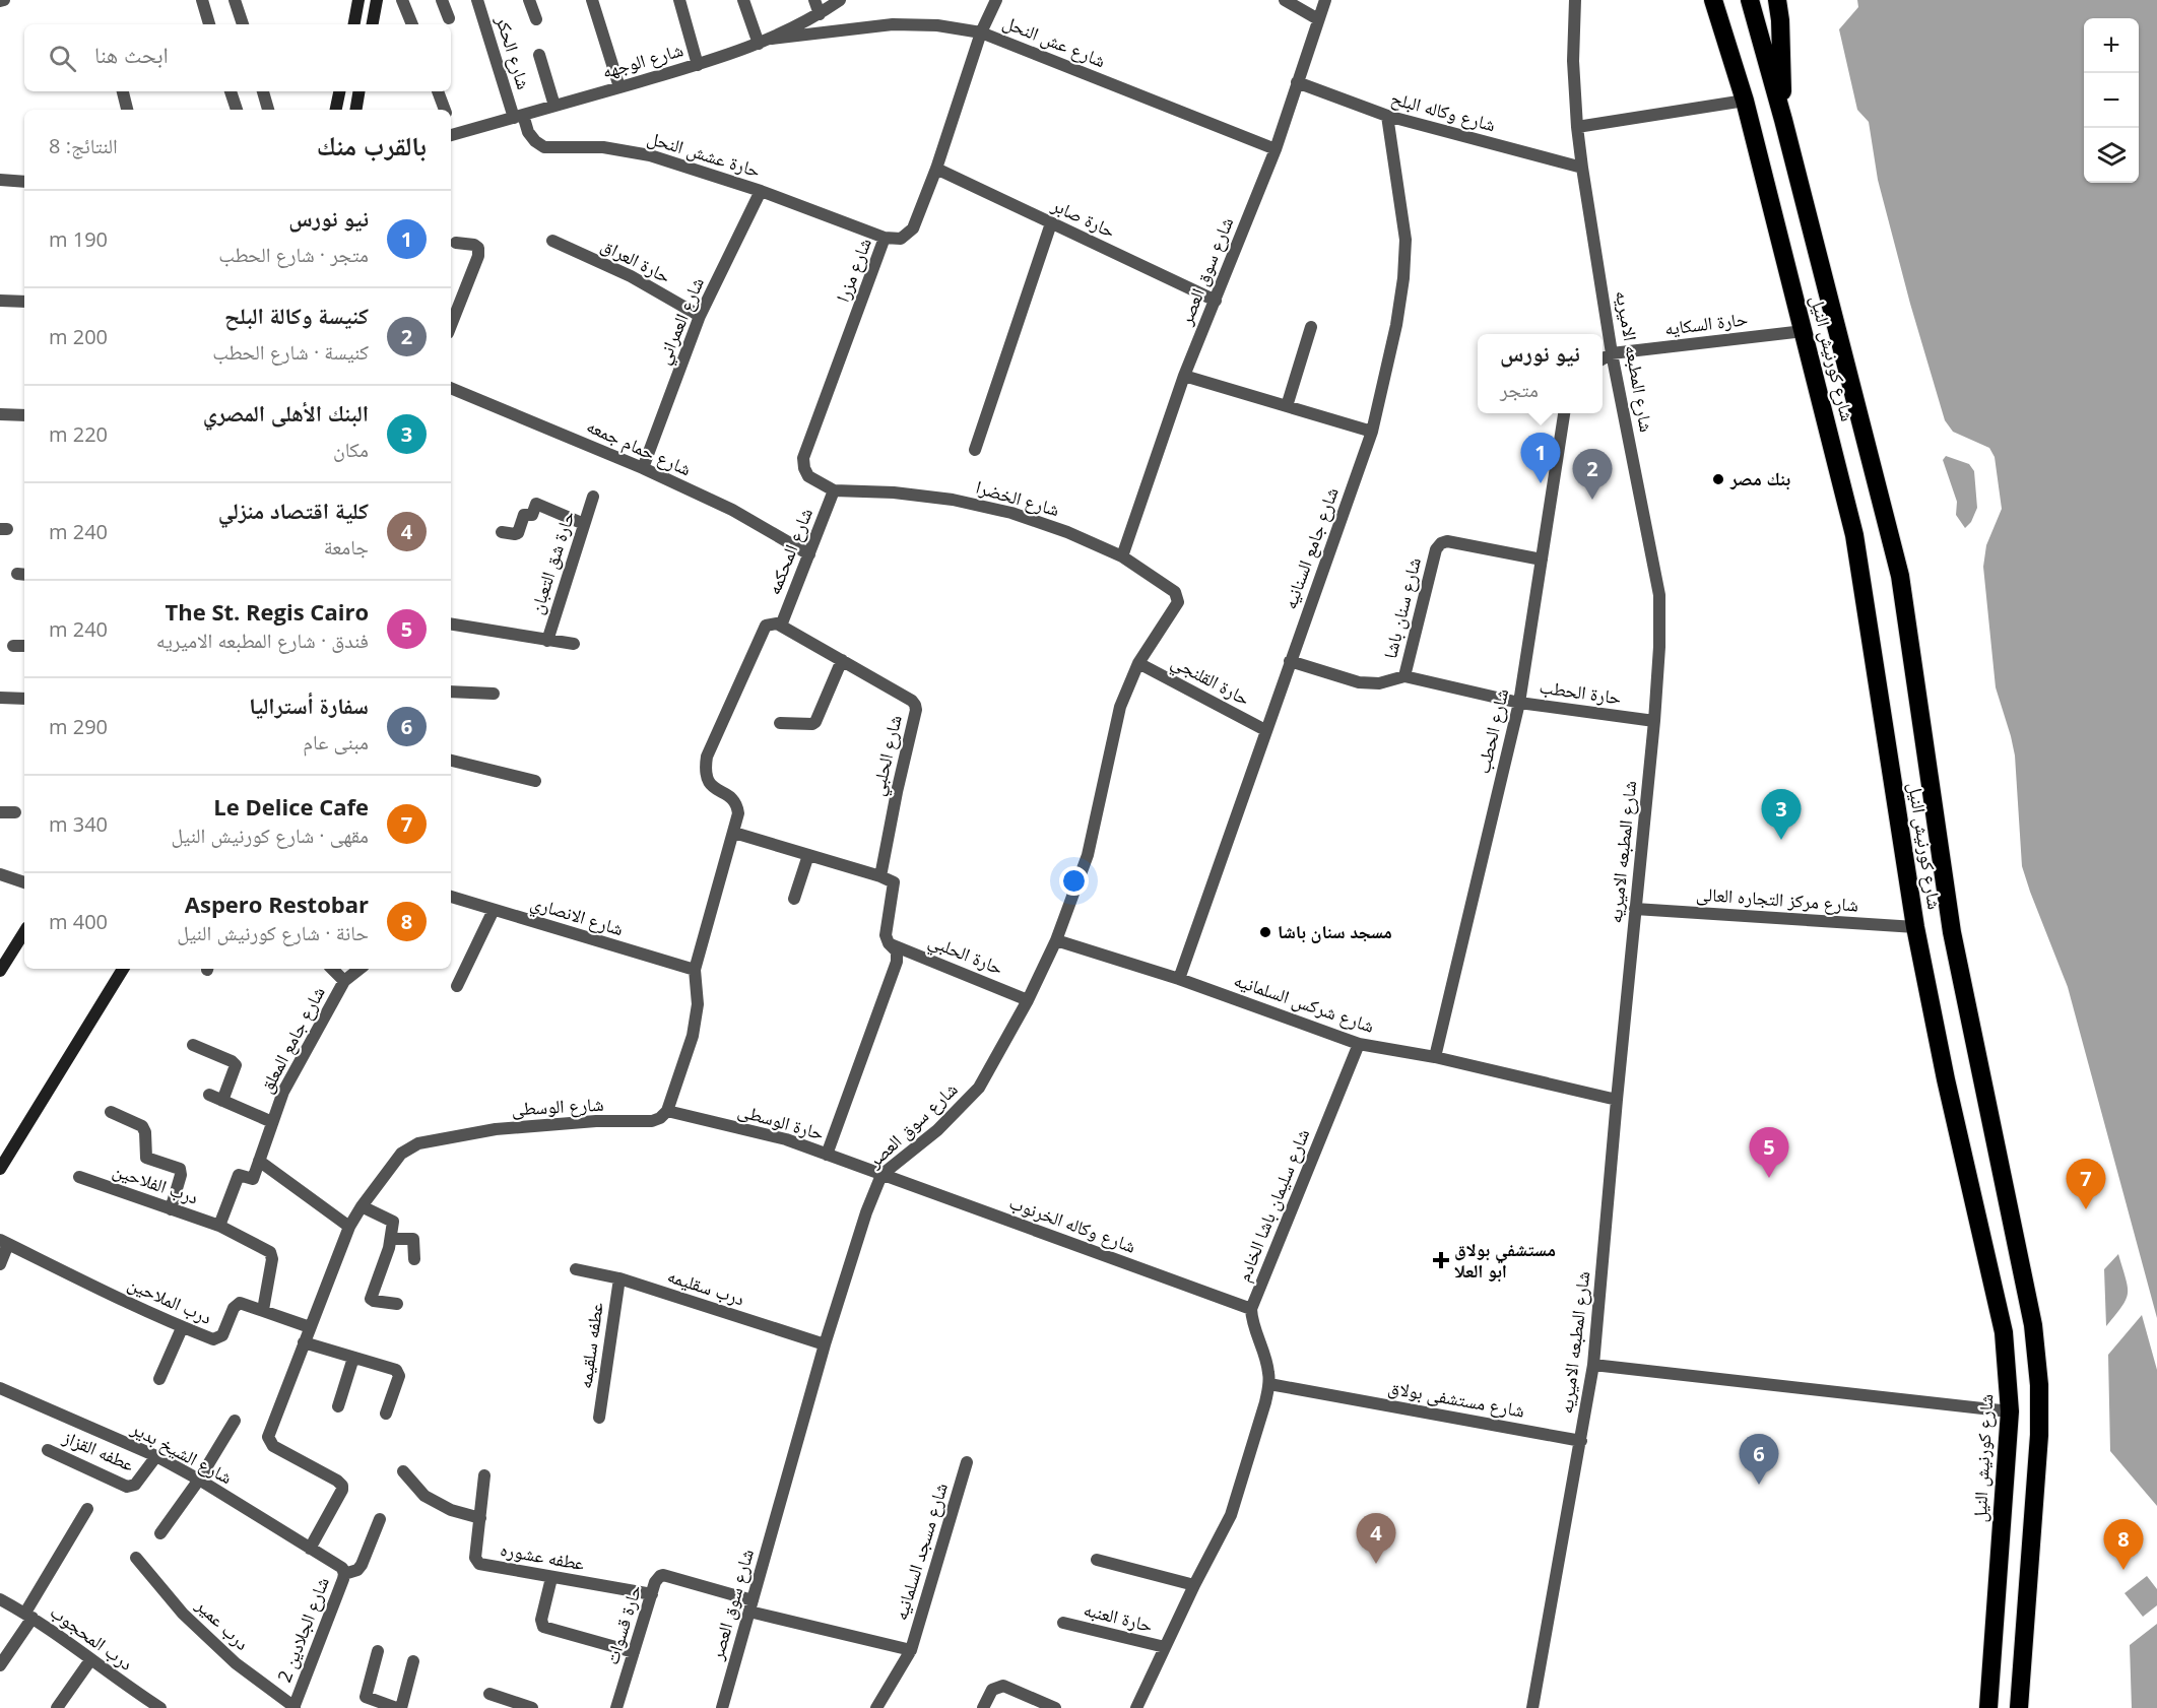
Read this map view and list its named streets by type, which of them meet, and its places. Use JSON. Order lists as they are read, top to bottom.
{
  "streets": {
    "highway": ["شارع كورنيش النيل"],
    "street": [
      "شارع عش النحل",
      "شارع الحكر",
      "شارع الوجهه",
      "شارع وكاله البلح",
      "حارة عشش النحل",
      "حارة صابر",
      "حارة العراق",
      "شارع مزرا",
      "شارع سوق العصر",
      "شارع العمراني",
      "حارة السكايه",
      "شارع المطبعه الاميريه",
      "شارع حمام جمعه",
      "شارع الخضرا",
      "شارع جامع السنانيه",
      "شارع المحكمه",
      "حارة شق التعبان",
      "شارع سنان باشا",
      "حارة القلنجي",
      "حارة الحطب",
      "شارع الحطب",
      "شارع الحلبي",
      "شارع مركز التجاره العالى",
      "شارع الانصاري",
      "حارة الحلبي",
      "شارع شركس السلمانيه",
      "شارع جامع المعلق",
      "شارع الوسطى",
      "حارة الوسطى",
      "درب الفلاحين",
      "شارع سليمان باشا الخادم",
      "شارع وكاله الخرنوب",
      "درب سقليمه",
      "درب الملاحين",
      "عطفه سلقيمه",
      "شارع مستشفى بولاق",
      "عطفه القزاز",
      "شارع الشيخ بدير",
      "شارع مسجد السلمانيه",
      "عطفه عشوره",
      "حارة العنبه",
      "درب عمير",
      "حارة قسوات",
      "شارع الجلادين 2",
      "درب المحجوب"
    ]
  },
  "crossings": [
    ["شارع عش النحل", "شارع الوجهه"],
    ["شارع عش النحل", "شارع مزرا"],
    ["شارع عش النحل", "شارع سوق العصر"],
    ["شارع الحكر", "شارع الوجهه"],
    ["شارع الحكر", "حارة عشش النحل"],
    ["شارع الوجهه", "حارة عشش النحل"],
    ["شارع وكاله البلح", "شارع سوق العصر"],
    ["شارع وكاله البلح", "شارع المطبعه الاميريه"],
    ["شارع وكاله البلح", "شارع جامع السنانيه"],
    ["حارة عشش النحل", "شارع مزرا"],
    ["حارة عشش النحل", "شارع العمراني"],
    ["حارة صابر", "شارع مزرا"],
    ["حارة صابر", "شارع سوق العصر"],
    ["حارة العراق", "شارع العمراني"],
    ["شارع مزرا", "شارع الخضرا"],
    ["شارع مزرا", "شارع المحكمه"],
    ["شارع سوق العصر", "شارع الخضرا"],
    ["شارع سوق العصر", "حارة القلنجي"],
    ["شارع سوق العصر", "حارة الحلبي"],
    ["شارع سوق العصر", "شارع شركس السلمانيه"],
    ["شارع سوق العصر", "حارة الوسطى"],
    ["شارع سوق العصر", "شارع وكاله الخرنوب"],
    ["شارع سوق العصر", "درب سقليمه"],
    ["شارع سوق العصر", "حارة قسوات"],
    ["شارع العمراني", "شارع حمام جمعه"],
    ["حارة السكايه", "شارع كورنيش النيل"],
    ["حارة السكايه", "شارع المطبعه الاميريه"],
    ["شارع كورنيش النيل", "شارع مركز التجاره العالى"],
    ["شارع المطبعه الاميريه", "حارة الحطب"],
    ["شارع المطبعه الاميريه", "شارع مركز التجاره العالى"],
    ["شارع المطبعه الاميريه", "شارع شركس السلمانيه"],
    ["شارع المطبعه الاميريه", "شارع مستشفى بولاق"],
    ["شارع حمام جمعه", "شارع المحكمه"],
    ["شارع الخضرا", "شارع المحكمه"],
    ["شارع جامع السنانيه", "حارة القلنجي"],
    ["شارع جامع السنانيه", "حارة الحطب"],
    ["شارع جامع السنانيه", "شارع شركس السلمانيه"],
    ["شارع المحكمه", "شارع الحلبي"],
    ["شارع سنان باشا", "حارة الحطب"],
    ["شارع سنان باشا", "شارع الحطب"],
    ["حارة الحطب", "شارع الحطب"],
    ["شارع الحطب", "شارع شركس السلمانيه"],
    ["شارع شركس السلمانيه", "شارع سليمان باشا الخادم"],
    ["شارع جامع المعلق", "درب الفلاحين"],
    ["شارع الوسطى", "حارة الوسطى"],
    ["شارع الوسطى", "درب الملاحين"],
    ["شارع الوسطى", "شارع الشيخ بدير"],
    ["حارة الوسطى", "شارع وكاله الخرنوب"],
    ["درب الفلاحين", "درب الملاحين"],
    ["شارع سليمان باشا الخادم", "شارع وكاله الخرنوب"],
    ["شارع سليمان باشا الخادم", "شارع مستشفى بولاق"],
    ["شارع سليمان باشا الخادم", "حارة العنبه"],
    ["درب سقليمه", "عطفه سلقيمه"],
    ["عطفه القزاز", "شارع الشيخ بدير"],
    ["شارع الشيخ بدير", "شارع الجلادين 2"],
    ["عطفه عشوره", "حارة قسوات"],
    ["درب عمير", "شارع الجلادين 2"]
  ],
  "places": {
    "other": ["بنك مصر", "مسجد سنان باشا"],
    "health": ["مستشفي بولاق ابو العلا"]
  },
  "page": {
    "map_buttons": ["+", "−"],
    "search": "ابحث هنا",
    "heading": ["بالقرب منك", "النتائج: 8"],
    "list": [
      {
        "mark": "1",
        "name": "نيو نورس",
        "note": "متجر · شارع الحطب",
        "value": "190 m"
      },
      {
        "mark": "2",
        "name": "كنيسة وكالة البلح",
        "note": "كنيسة · شارع الحطب",
        "value": "200 m"
      },
      {
        "mark": "3",
        "name": "البنك الأهلى المصري",
        "note": "مكان",
        "value": "220 m"
      },
      {
        "mark": "4",
        "name": "كلية اقتصاد منزلي",
        "note": "جامعة",
        "value": "240 m"
      },
      {
        "mark": "5",
        "name": "The St. Regis Cairo",
        "note": "فندق · شارع المطبعه الاميريه",
        "value": "240 m"
      },
      {
        "mark": "6",
        "name": "سفارة أستراليا",
        "note": "مبنى عام",
        "value": "290 m"
      },
      {
        "mark": "7",
        "name": "Le Delice Cafe",
        "note": "مقهى · شارع كورنيش النيل",
        "value": "340 m"
      },
      {
        "mark": "8",
        "name": "Aspero Restobar",
        "note": "حانة · شارع كورنيش النيل",
        "value": "400 m"
      }
    ],
    "popup": ["نيو نورس", "متجر"],
    "pins": [
      "1",
      "2",
      "3",
      "5",
      "7",
      "6",
      "4",
      "8"
    ]
  }
}
